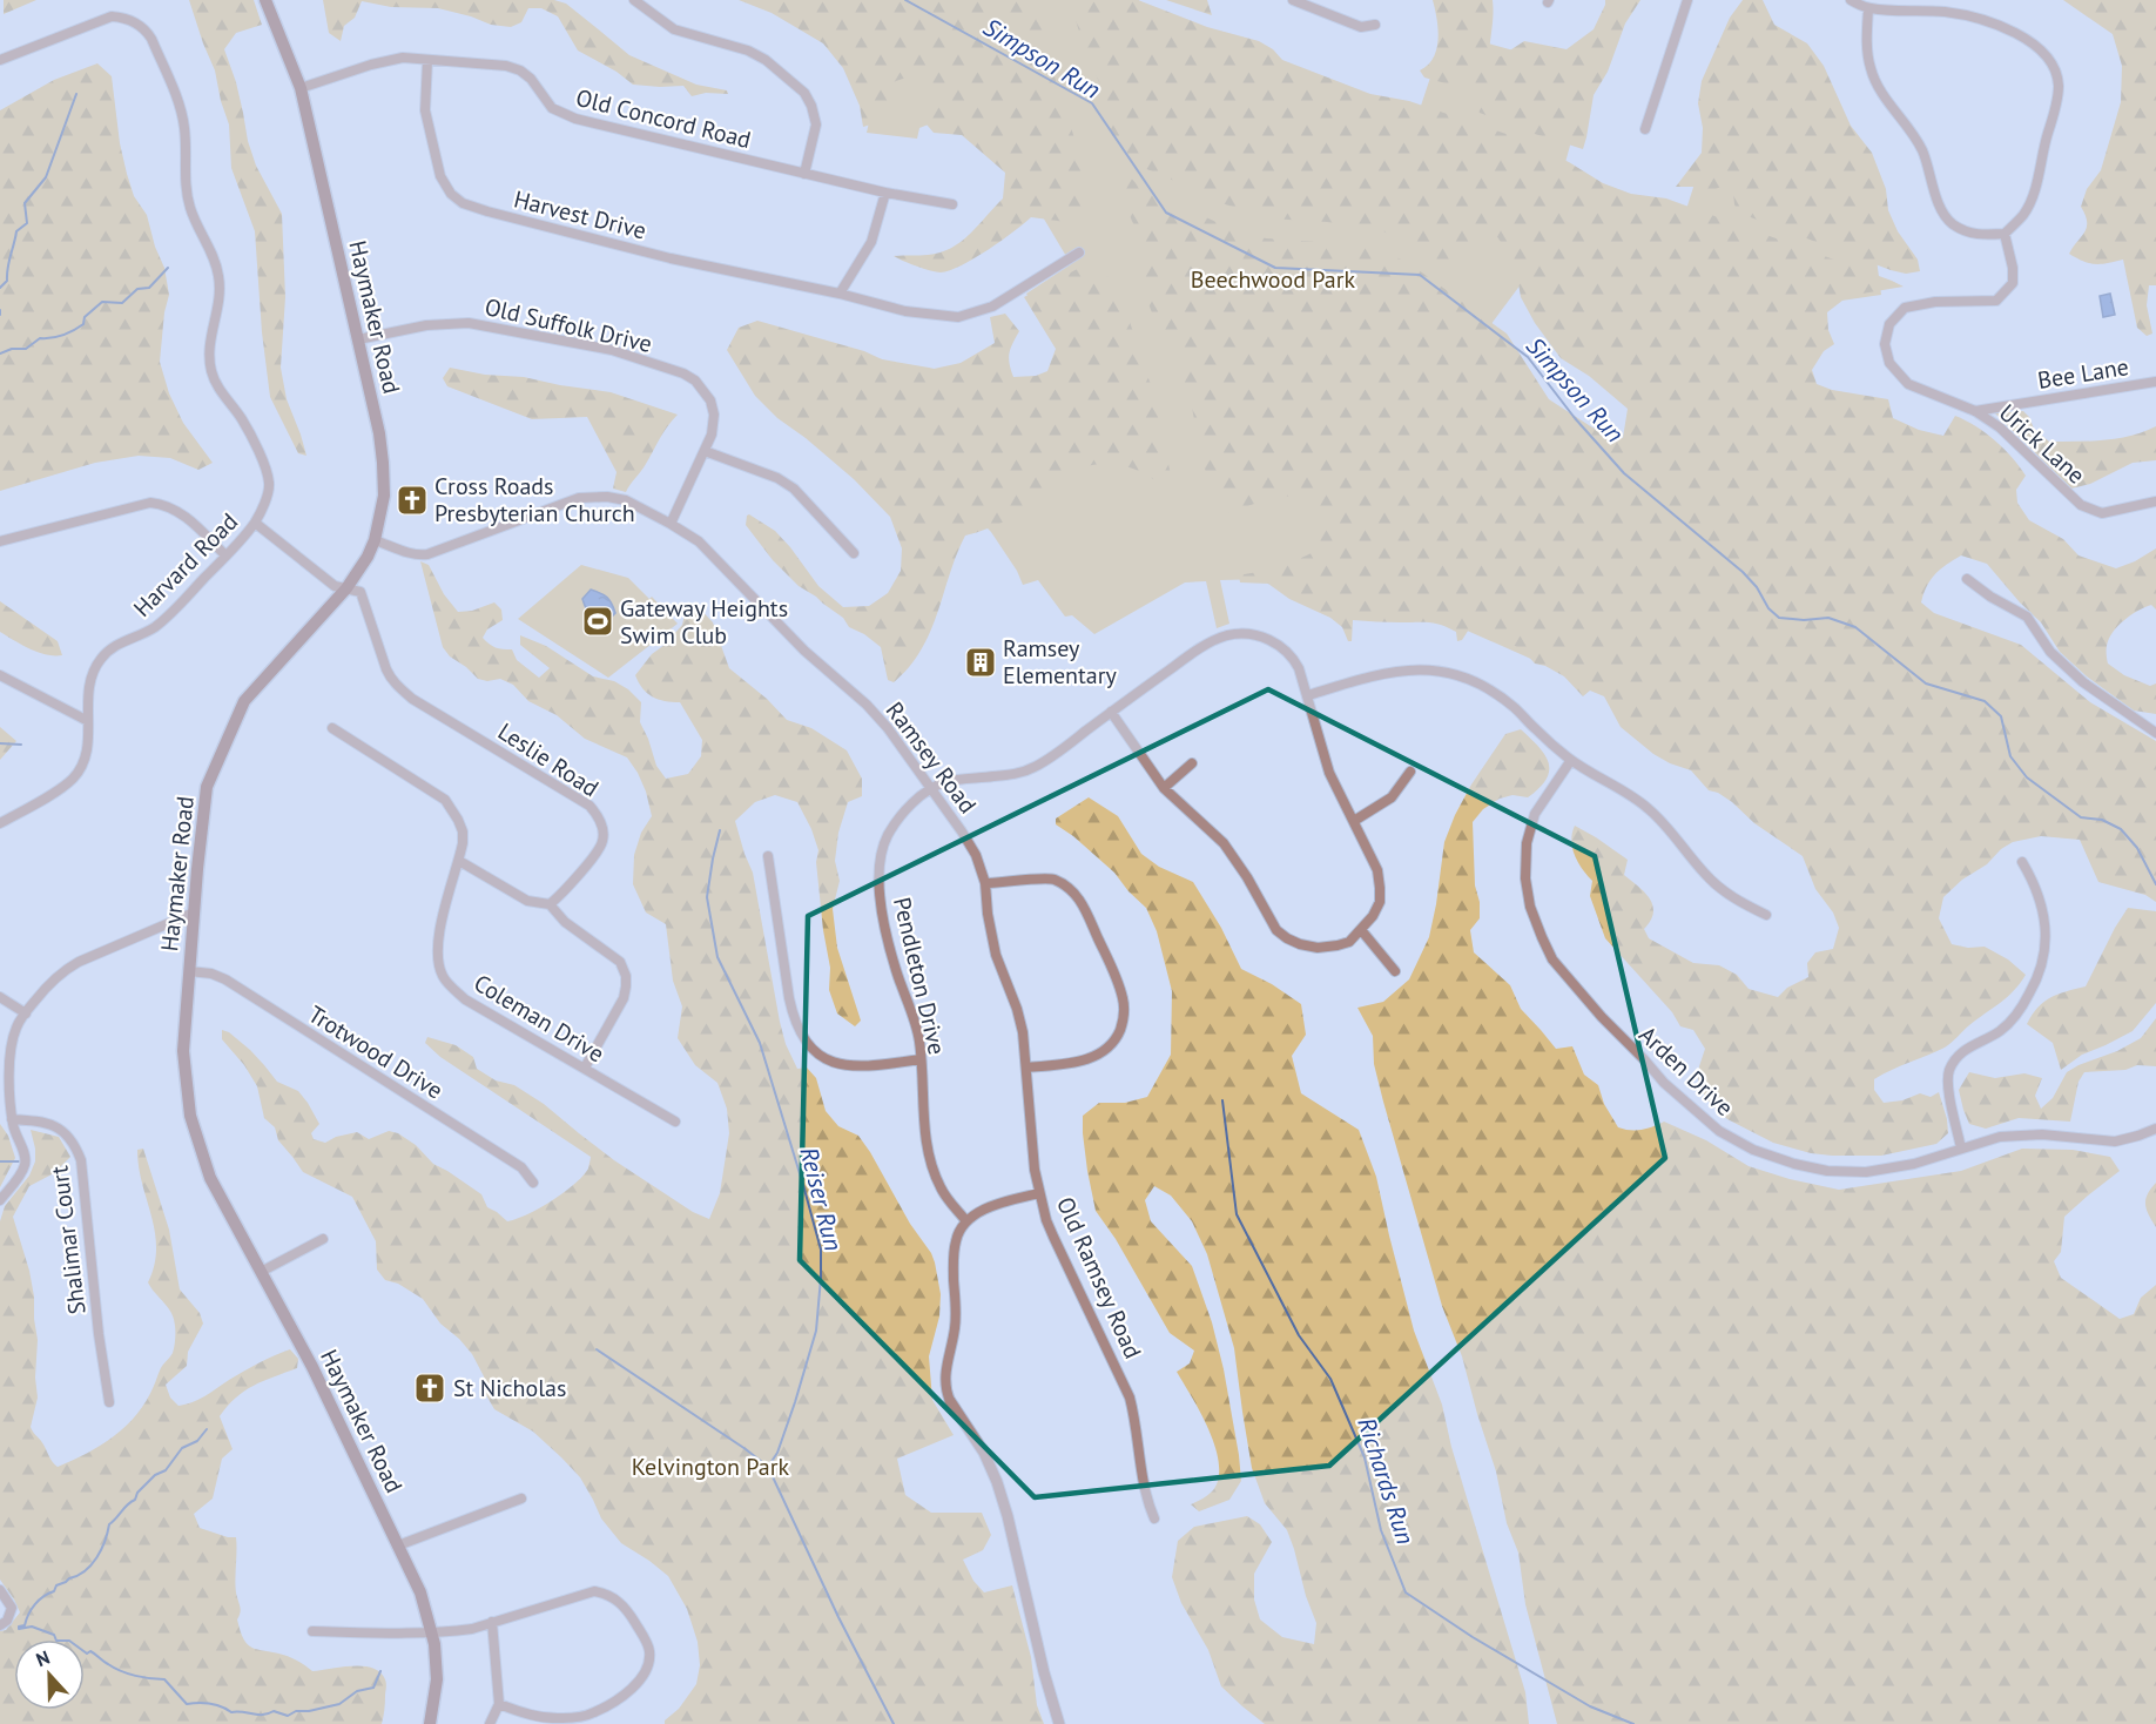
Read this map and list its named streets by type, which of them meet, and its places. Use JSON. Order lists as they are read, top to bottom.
{
  "streets": {
    "main road": ["Haymaker Road"],
    "street": [
      "Old Concord Road",
      "Harvest Drive",
      "Old Suffolk Drive",
      "Bee Lane",
      "Urick Lane",
      "Harvard Road",
      "Ramsey Road",
      "Leslie Road",
      "Pendleton Drive",
      "Coleman Drive",
      "Trotwood Drive",
      "Arden Drive",
      "Shalimar Court",
      "Old Ramsey Road"
    ]
  },
  "crossings": [
    ["Old Concord Road", "Harvest Drive"],
    ["Old Concord Road", "Haymaker Road"],
    ["Haymaker Road", "Old Suffolk Drive"],
    ["Haymaker Road", "Ramsey Road"],
    ["Haymaker Road", "Leslie Road"],
    ["Haymaker Road", "Trotwood Drive"],
    ["Old Suffolk Drive", "Ramsey Road"],
    ["Bee Lane", "Urick Lane"],
    ["Ramsey Road", "Pendleton Drive"],
    ["Ramsey Road", "Old Ramsey Road"],
    ["Pendleton Drive", "Old Ramsey Road"]
  ],
  "water": ["Simpson Run", "Reiser Run", "Richards Run"],
  "parks": ["Beechwood Park", "Kelvington Park"],
  "places": {
    "church": ["Cross Roads Presbyterian Church", "St Nicholas"],
    "sports": ["Gateway Heights Swim Club"],
    "building": ["Ramsey Elementary"]
  },
  "north": "top"
}
